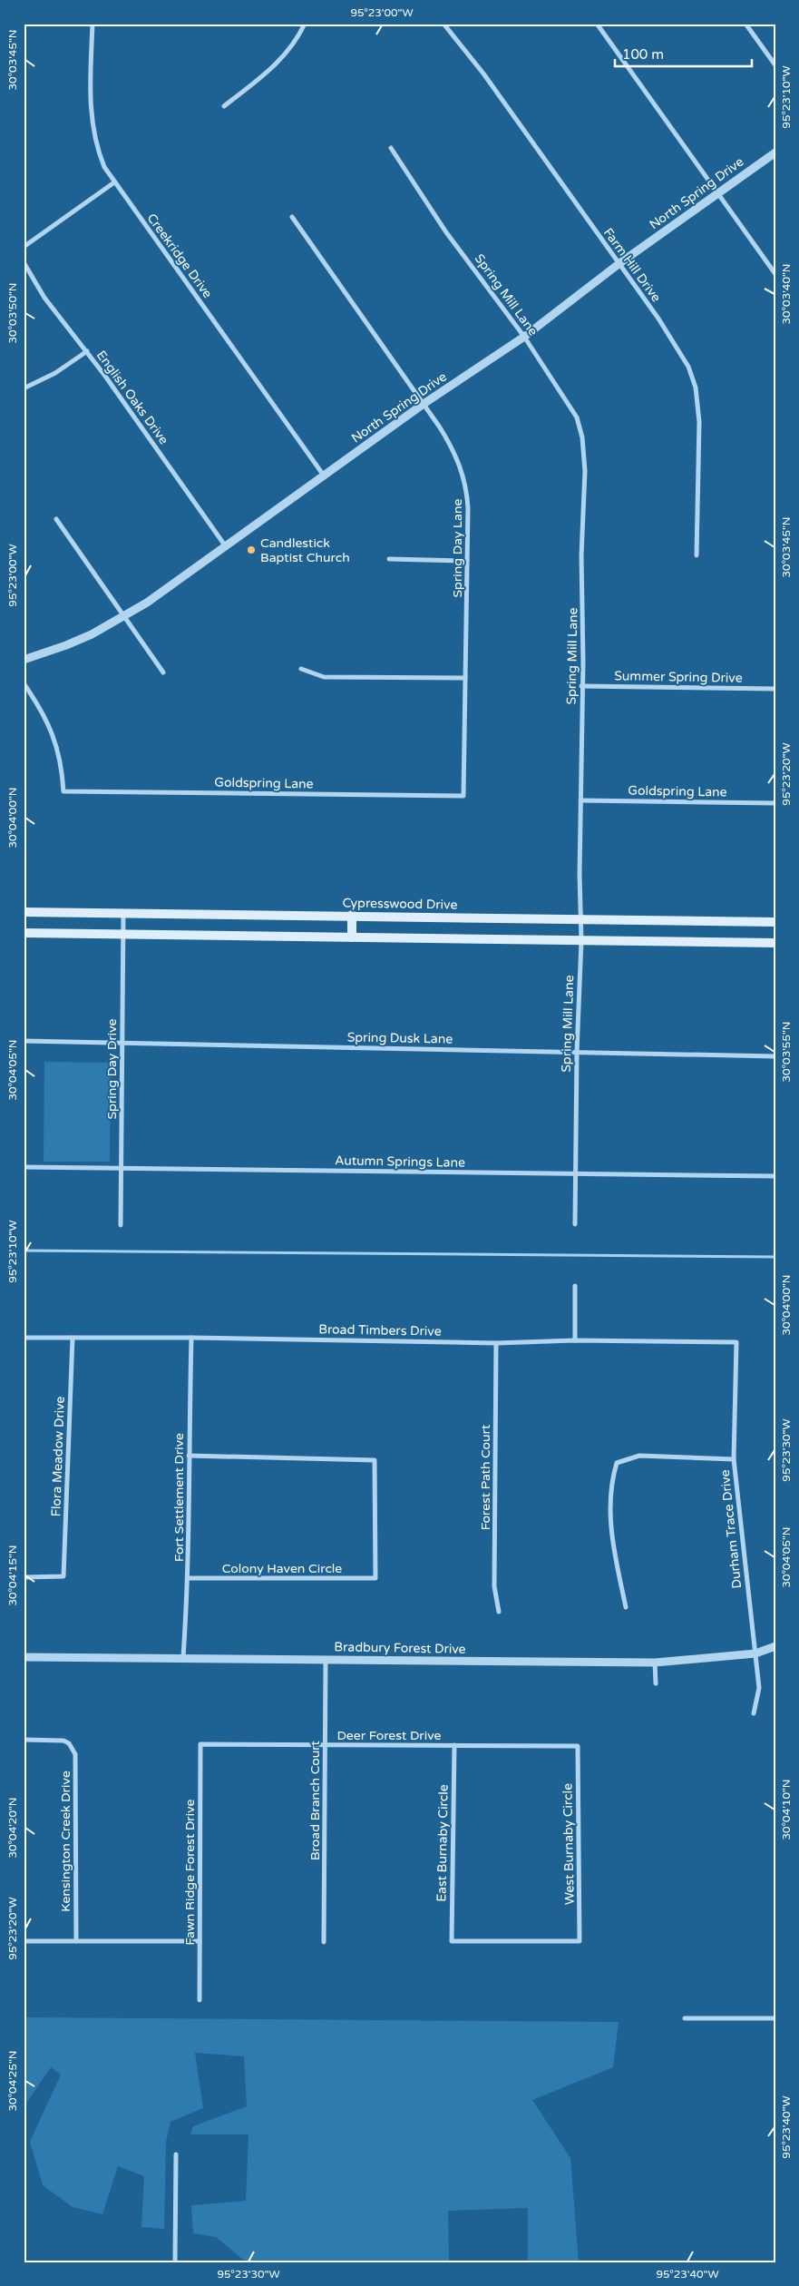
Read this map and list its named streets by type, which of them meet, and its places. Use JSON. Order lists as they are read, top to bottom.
{
  "streets": {
    "main road": ["Cypresswood Drive"],
    "street": [
      "North Spring Drive",
      "Creekridge Drive",
      "Farm Hill Drive",
      "Spring Mill Lane",
      "English Oaks Drive",
      "Spring Day Lane",
      "Summer Spring Drive",
      "Goldspring Lane",
      "Spring Dusk Lane",
      "Spring Day Drive",
      "Autumn Springs Lane",
      "Broad Timbers Drive",
      "Flora Meadow Drive",
      "Forest Path Court",
      "Fort Settlement Drive",
      "Durham Trace Drive",
      "Colony Haven Circle",
      "Bradbury Forest Drive",
      "Deer Forest Drive",
      "Broad Branch Court",
      "Kensington Creek Drive",
      "East Burnaby Circle",
      "West Burnaby Circle",
      "Fawn Ridge Forest Drive"
    ]
  },
  "crossings": [
    ["North Spring Drive", "Creekridge Drive"],
    ["North Spring Drive", "Farm Hill Drive"],
    ["North Spring Drive", "Spring Mill Lane"],
    ["North Spring Drive", "English Oaks Drive"],
    ["North Spring Drive", "Spring Day Lane"],
    ["Spring Mill Lane", "Summer Spring Drive"],
    ["Spring Mill Lane", "Goldspring Lane"],
    ["Spring Mill Lane", "Cypresswood Drive"],
    ["Spring Mill Lane", "Spring Dusk Lane"],
    ["Spring Mill Lane", "Autumn Springs Lane"],
    ["Spring Day Lane", "Goldspring Lane"],
    ["Cypresswood Drive", "Spring Day Drive"],
    ["Spring Dusk Lane", "Spring Day Drive"],
    ["Spring Day Drive", "Autumn Springs Lane"],
    ["Broad Timbers Drive", "Flora Meadow Drive"],
    ["Broad Timbers Drive", "Forest Path Court"],
    ["Broad Timbers Drive", "Fort Settlement Drive"],
    ["Broad Timbers Drive", "Durham Trace Drive"],
    ["Fort Settlement Drive", "Colony Haven Circle"],
    ["Fort Settlement Drive", "Bradbury Forest Drive"],
    ["Durham Trace Drive", "Bradbury Forest Drive"],
    ["Bradbury Forest Drive", "Broad Branch Court"],
    ["Deer Forest Drive", "Broad Branch Court"],
    ["Deer Forest Drive", "East Burnaby Circle"],
    ["Deer Forest Drive", "West Burnaby Circle"],
    ["Deer Forest Drive", "Fawn Ridge Forest Drive"],
    ["East Burnaby Circle", "West Burnaby Circle"]
  ],
  "places": ["Candlestick Baptist Church"],
  "scale_bar": "100 m",
  "coordinates": [
    "95°23'00\"W",
    "30°03'45\"N",
    "95°23'10\"W",
    "30°03'40\"N",
    "30°03'50\"N",
    "95°23'20\"W",
    "30°04'00\"N",
    "30°03'55\"N",
    "30°04'05\"N",
    "95°23'30\"W",
    "30°04'15\"N",
    "30°04'10\"N",
    "30°04'20\"N",
    "30°04'25\"N",
    "95°23'40\"W"
  ]
}
